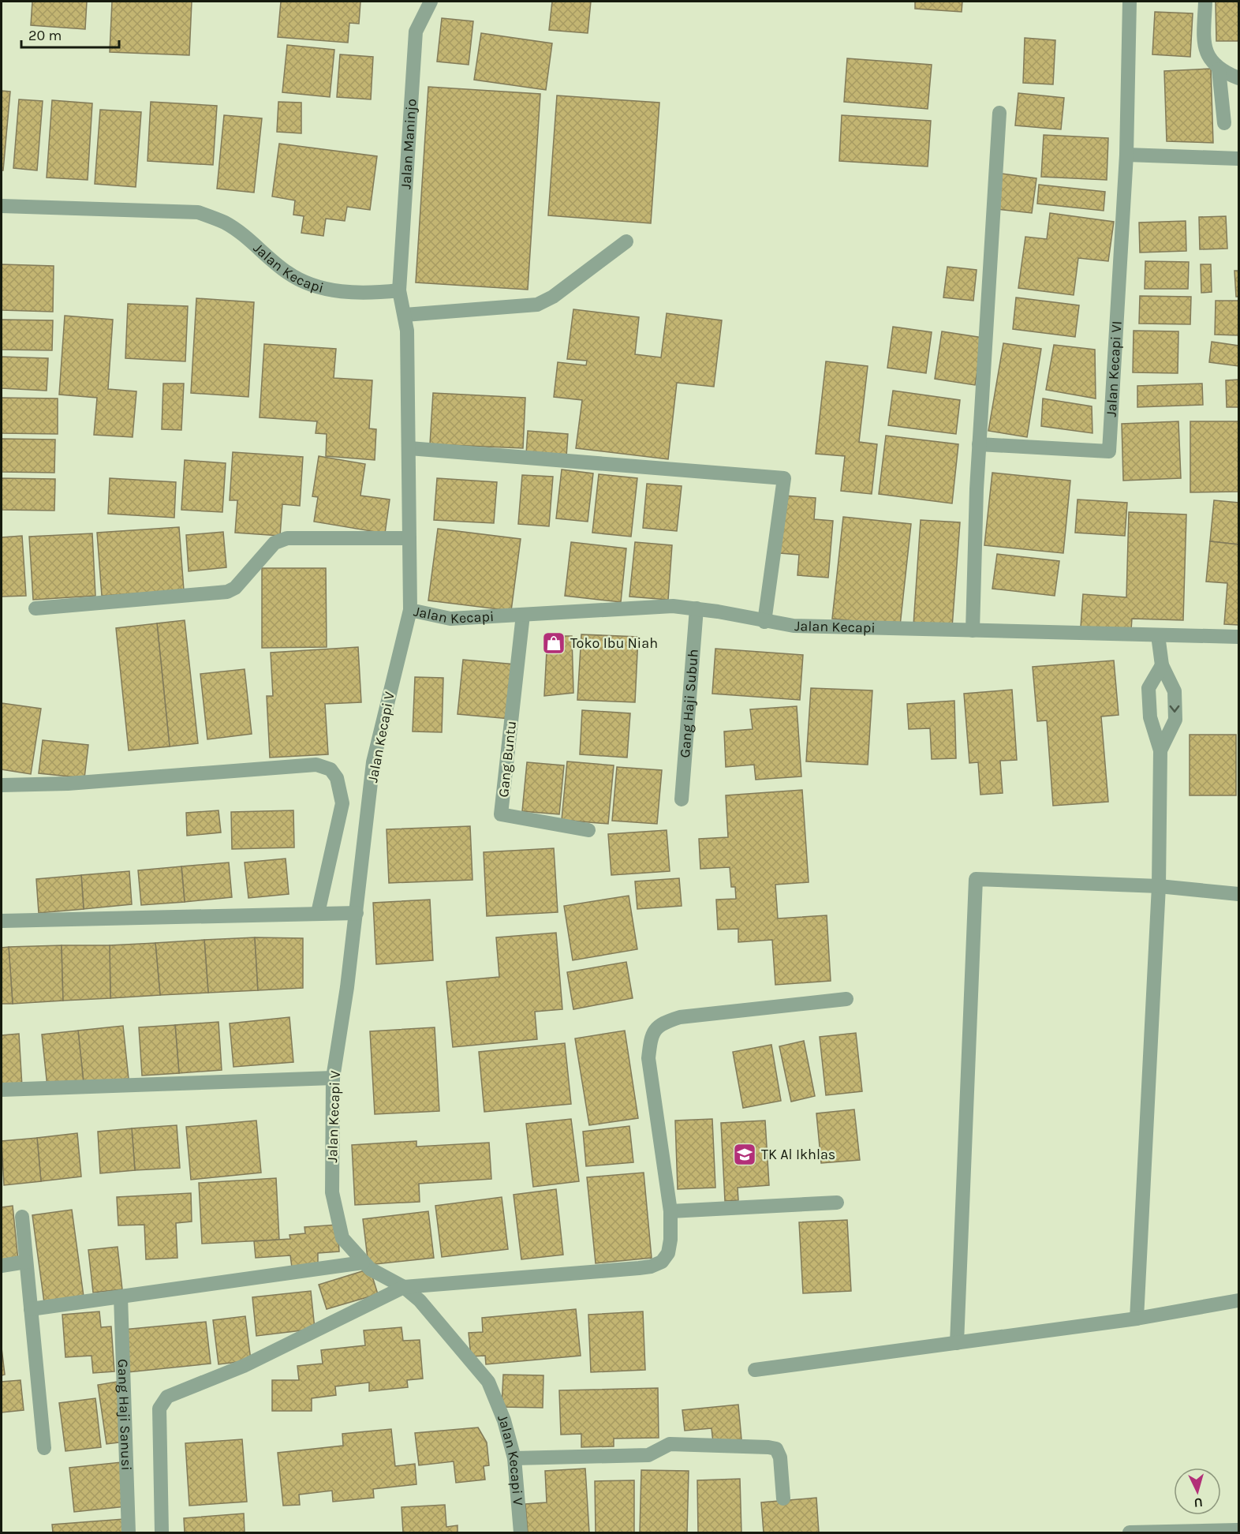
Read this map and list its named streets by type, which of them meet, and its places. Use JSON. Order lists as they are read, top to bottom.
{
  "streets": {
    "street": [
      "Jalan Maninjo",
      "Jalan Kecapi",
      "Jalan Kecapi VI",
      "Gang Haji Subuh",
      "Jalan Kecapi V",
      "Gang Buntu",
      "Gang Haji Sanusi"
    ]
  },
  "crossings": [
    ["Jalan Maninjo", "Jalan Kecapi"],
    ["Jalan Kecapi", "Gang Haji Subuh"],
    ["Jalan Kecapi", "Jalan Kecapi V"],
    ["Jalan Kecapi", "Gang Buntu"]
  ],
  "places": {
    "shop": ["Toko Ibu Niah"],
    "school or university": ["TK Al Ikhlas"]
  },
  "scale_bar": "20 m",
  "north": "bottom"
}
